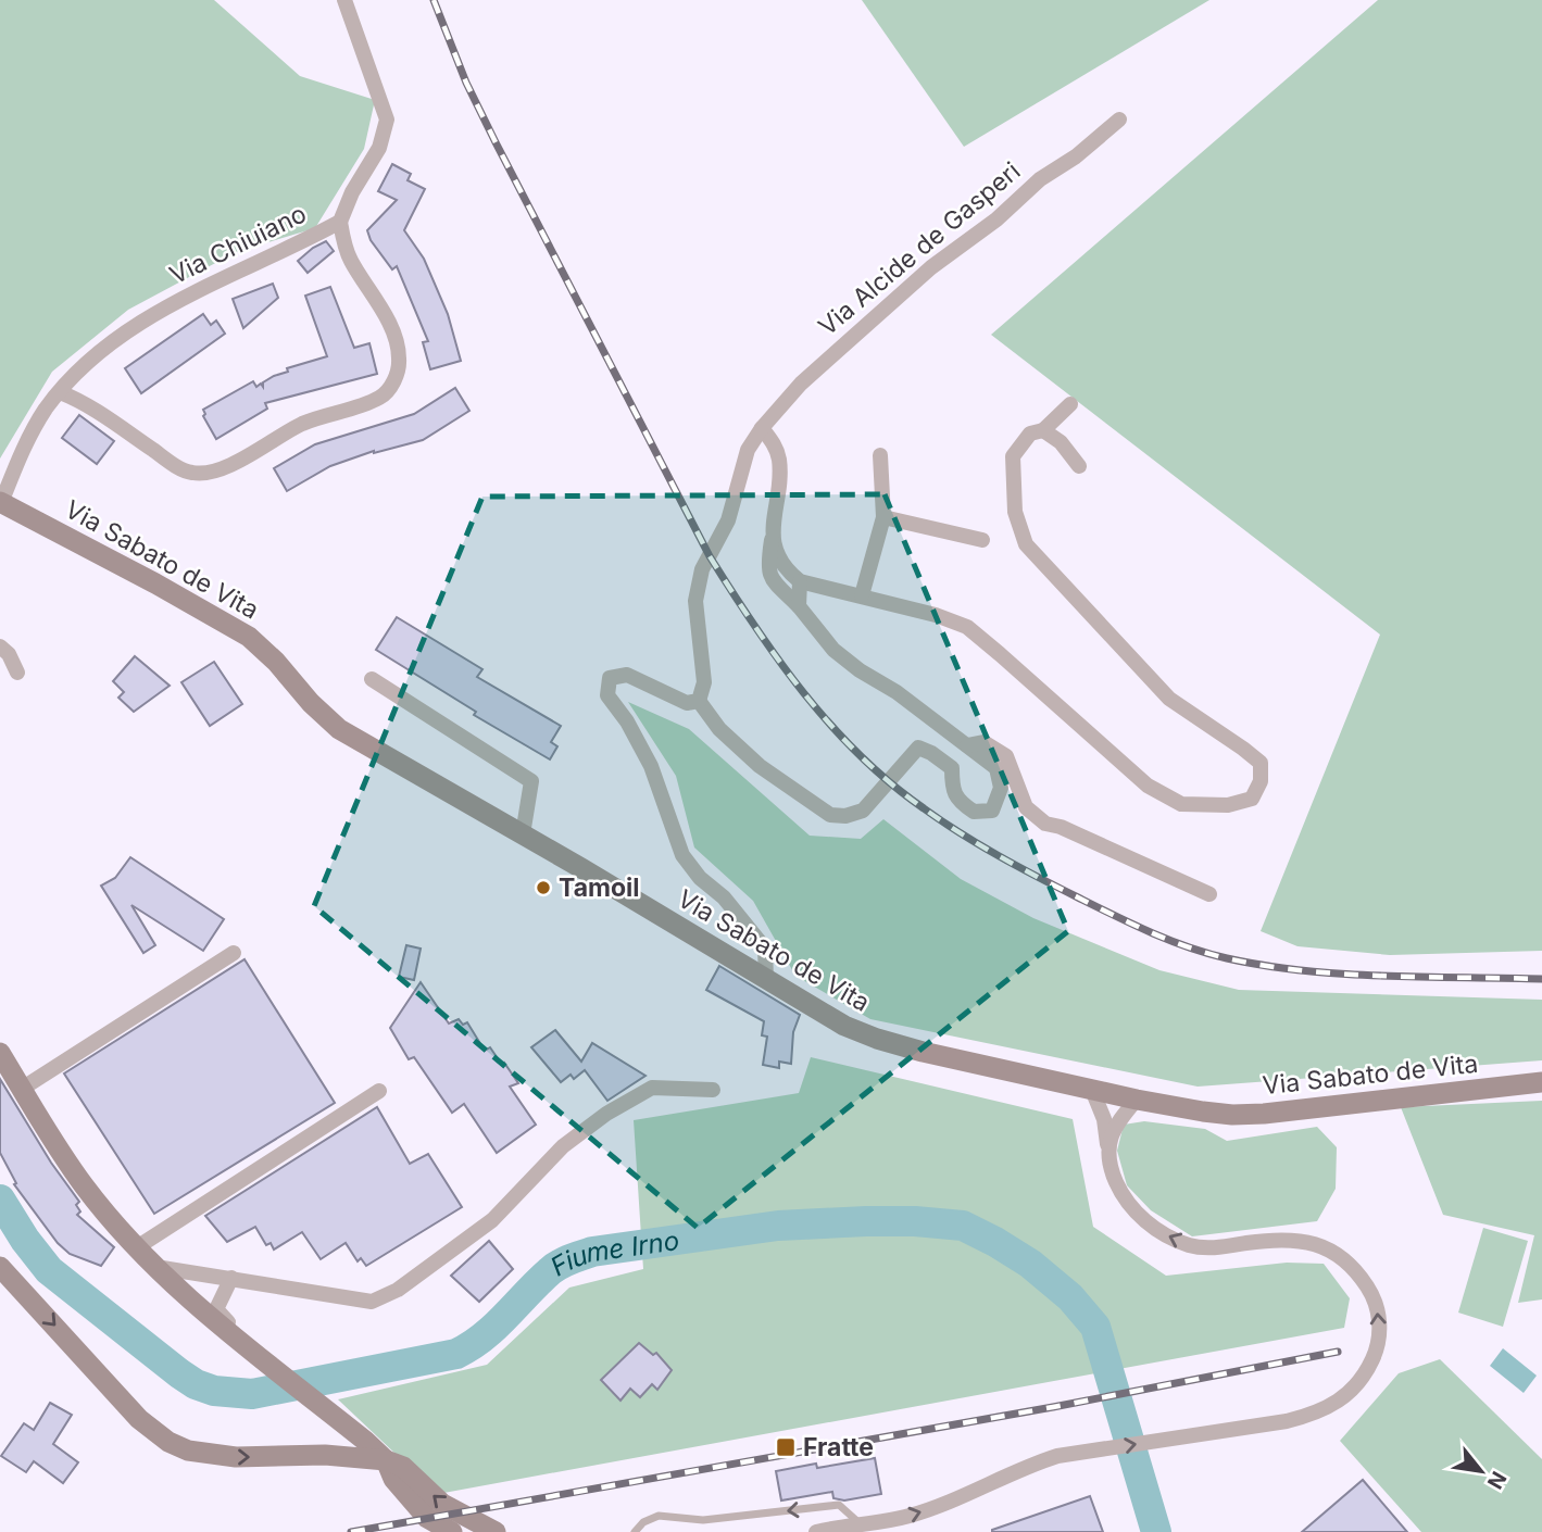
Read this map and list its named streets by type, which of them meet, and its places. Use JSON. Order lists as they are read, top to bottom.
{
  "streets": {
    "street": ["Via Chiuiano", "Via Alcide de Gasperi", "Via Sabato de Vita"]
  },
  "crossings": [
    ["Via Chiuiano", "Via Sabato de Vita"]
  ],
  "water": ["Fiume Irno"],
  "places": {
    "other": ["Tamoil"],
    "transit": ["Fratte"]
  },
  "north": "bottom right"
}
